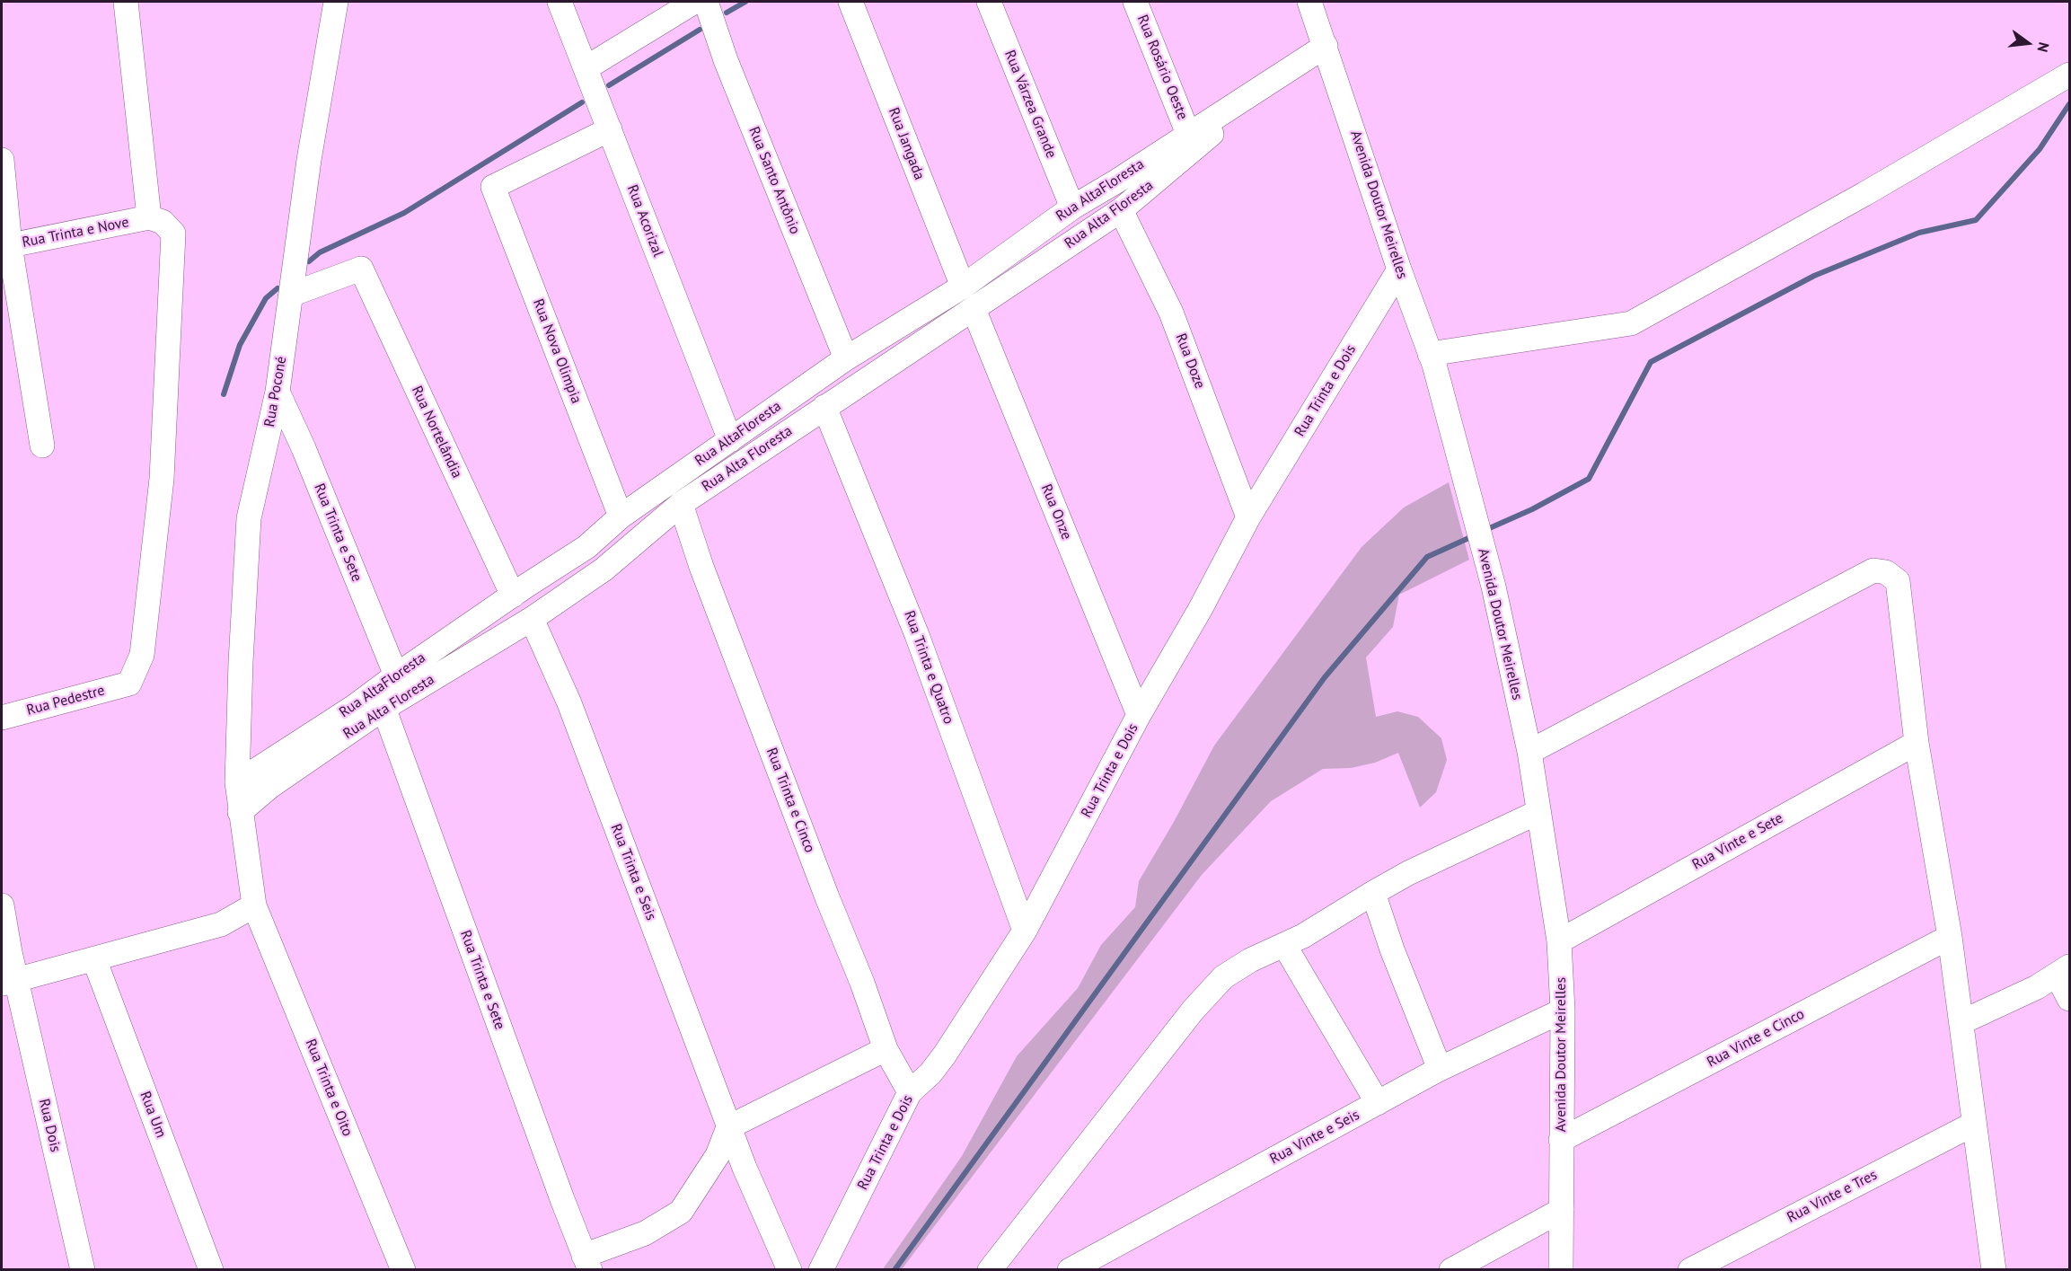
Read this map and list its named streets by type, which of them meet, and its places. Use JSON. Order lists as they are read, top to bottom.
{
  "streets": {
    "street": [
      "Rua Rosário Oeste",
      "Rua Várzea Grande",
      "Rua Jangada",
      "Rua Santo Antônio",
      "Rua AltaFloresta",
      "Avenida Doutor Meirelles",
      "Rua Alta Floresta",
      "Rua Acorizal",
      "Rua Trinta e Nove",
      "Rua Nova Olimpia",
      "Rua Doze",
      "Rua Trinta e Dois",
      "Rua Poconé",
      "Rua Nortelândia",
      "Rua Onze",
      "Rua Trinta e Sete",
      "Rua Trinta e Quatro",
      "Rua Pedestre",
      "Rua Trinta e Cinco",
      "Rua Vinte e Sete",
      "Rua Trinta e Seis",
      "Rua Vinte e Cinco",
      "Rua Trinta e Oito",
      "Rua Um",
      "Rua Dois",
      "Rua Vinte e Seis",
      "Rua Vinte e Tres"
    ]
  },
  "crossings": [
    ["Rua Rosário Oeste", "Rua AltaFloresta"],
    ["Rua Várzea Grande", "Rua AltaFloresta"],
    ["Rua Jangada", "Rua AltaFloresta"],
    ["Rua Santo Antônio", "Rua AltaFloresta"],
    ["Rua AltaFloresta", "Rua Alta Floresta"],
    ["Rua AltaFloresta", "Rua Acorizal"],
    ["Rua AltaFloresta", "Rua Nova Olimpia"],
    ["Rua AltaFloresta", "Rua Poconé"],
    ["Rua AltaFloresta", "Rua Nortelândia"],
    ["Rua AltaFloresta", "Rua Trinta e Sete"],
    ["Avenida Doutor Meirelles", "Rua Trinta e Dois"],
    ["Avenida Doutor Meirelles", "Rua Vinte e Sete"],
    ["Avenida Doutor Meirelles", "Rua Vinte e Cinco"],
    ["Avenida Doutor Meirelles", "Rua Vinte e Seis"],
    ["Rua Alta Floresta", "Rua Doze"],
    ["Rua Alta Floresta", "Rua Poconé"],
    ["Rua Alta Floresta", "Rua Onze"],
    ["Rua Alta Floresta", "Rua Trinta e Sete"],
    ["Rua Alta Floresta", "Rua Trinta e Quatro"],
    ["Rua Alta Floresta", "Rua Trinta e Cinco"],
    ["Rua Alta Floresta", "Rua Trinta e Seis"],
    ["Rua Alta Floresta", "Rua Trinta e Oito"],
    ["Rua Acorizal", "Rua Nova Olimpia"],
    ["Rua Trinta e Nove", "Rua Pedestre"],
    ["Rua Doze", "Rua Trinta e Dois"],
    ["Rua Trinta e Dois", "Rua Onze"],
    ["Rua Trinta e Dois", "Rua Trinta e Quatro"],
    ["Rua Trinta e Dois", "Rua Trinta e Cinco"],
    ["Rua Poconé", "Rua Nortelândia"],
    ["Rua Poconé", "Rua Trinta e Sete"],
    ["Rua Poconé", "Rua Trinta e Oito"]
  ],
  "north": "right"
}
